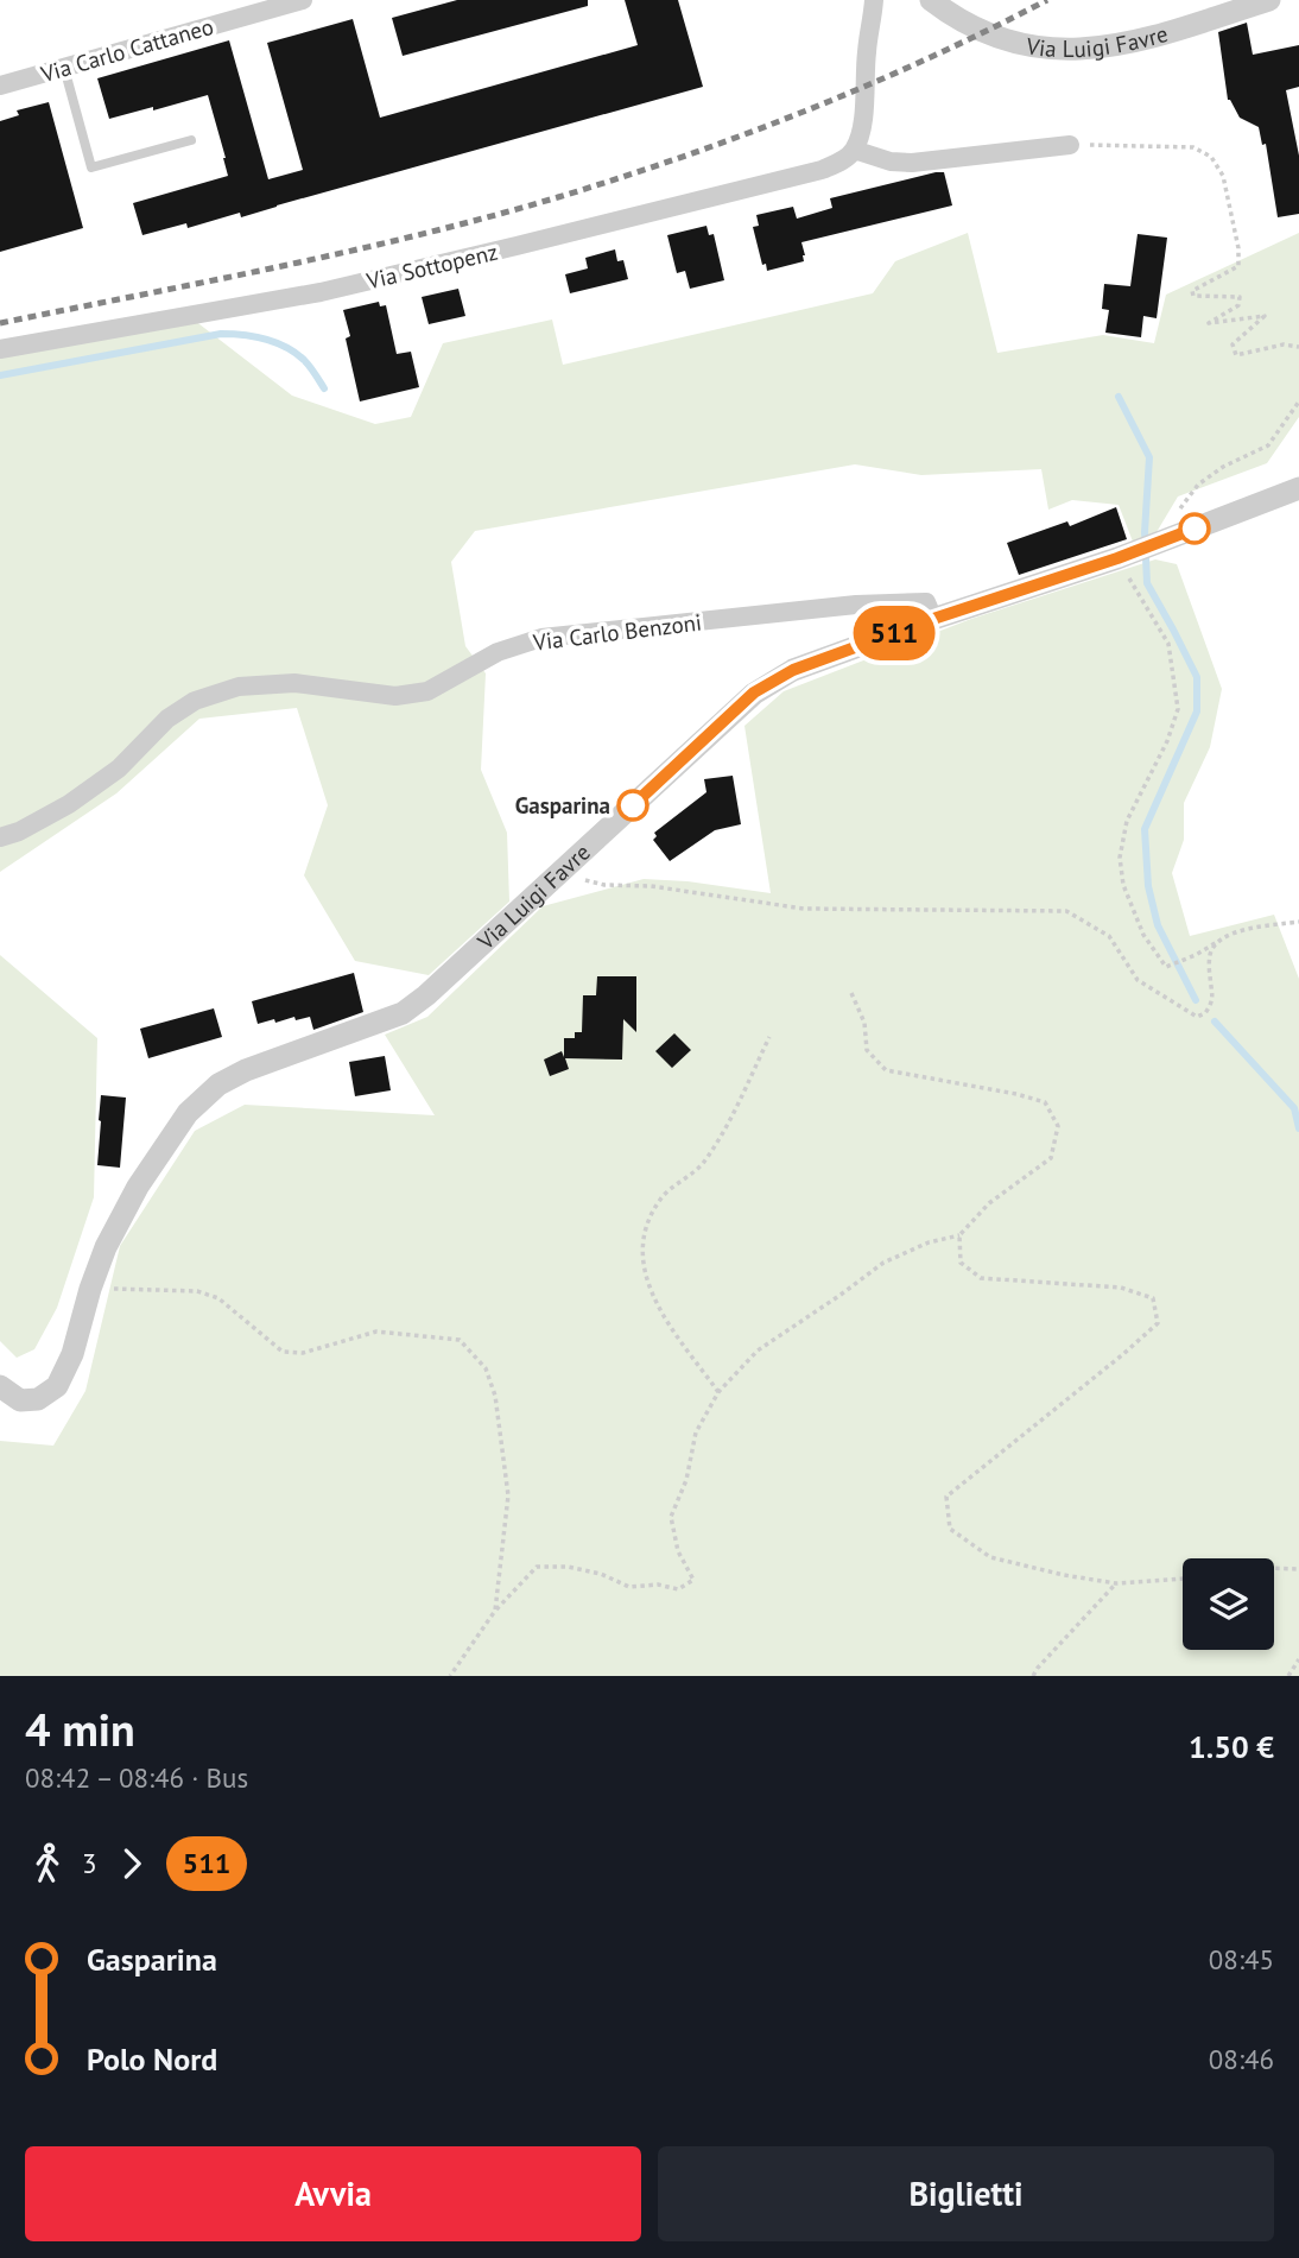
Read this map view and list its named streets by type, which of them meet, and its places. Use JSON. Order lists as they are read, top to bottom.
{
  "streets": {
    "street": [
      "Via Luigi Favre",
      "Via Carlo Cattaneo",
      "Via Sottopenz",
      "Via Carlo Benzoni"
    ]
  },
  "crossings": [
    ["Via Luigi Favre", "Via Carlo Benzoni"]
  ],
  "places": ["Gasparina"],
  "lines": ["bus line 511"],
  "page": {
    "on_map": "511",
    "heading": ["4 min", "08:42 – 08:46 · Bus", "1.50 €"],
    "legs": ["3", "511"],
    "list": [
      {
        "name": "Gasparina",
        "value": "08:45"
      },
      {
        "name": "Polo Nord",
        "value": "08:46"
      }
    ],
    "buttons": ["Avvia", "Biglietti"]
  }
}
